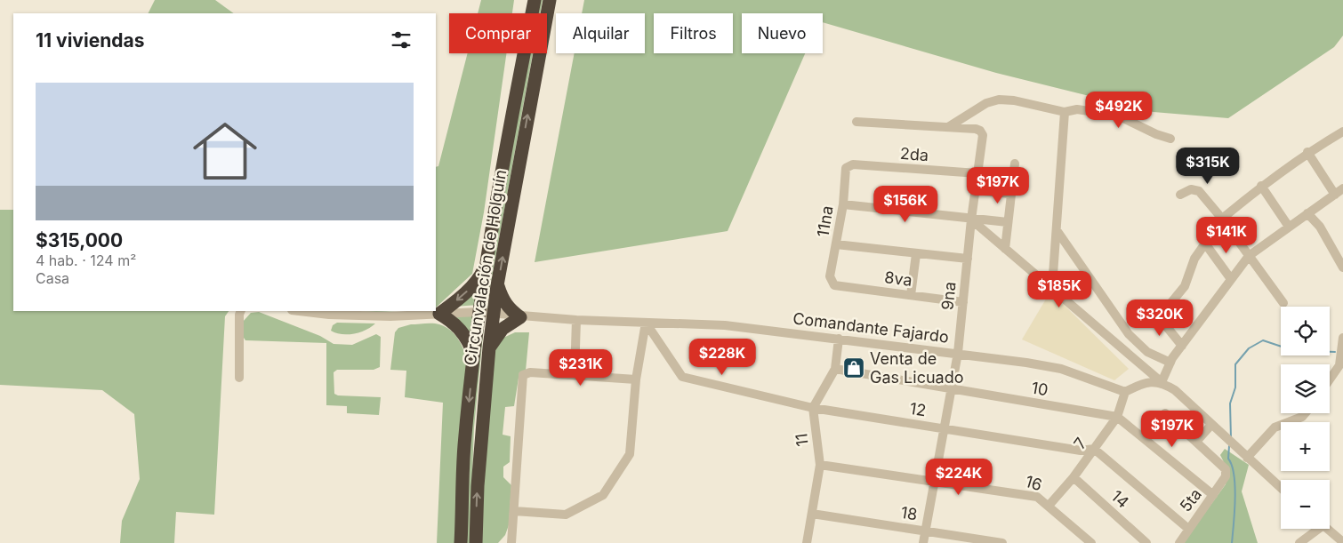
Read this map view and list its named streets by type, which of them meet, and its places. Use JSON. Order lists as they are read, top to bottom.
{
  "streets": {
    "highway": ["Circunvalación de Holguín"],
    "street": [
      "2da",
      "11na",
      "8va",
      "9na",
      "Comandante Fajardo",
      "10",
      "12",
      "11",
      "7",
      "16",
      "14",
      "5ta",
      "18"
    ]
  },
  "crossings": [
    ["2da", "11na"],
    ["2da", "9na"],
    ["11na", "8va"],
    ["Circunvalación de Holguín", "Comandante Fajardo"],
    ["8va", "9na"],
    ["9na", "Comandante Fajardo"],
    ["9na", "10"],
    ["9na", "12"],
    ["9na", "16"],
    ["9na", "18"],
    ["Comandante Fajardo", "12"],
    ["Comandante Fajardo", "7"],
    ["10", "7"],
    ["10", "5ta"],
    ["12", "11"],
    ["12", "7"],
    ["11", "16"],
    ["11", "18"],
    ["7", "16"],
    ["7", "14"]
  ],
  "places": {
    "shop": ["Venta de Gas Licuado"]
  },
  "page": {
    "chip": [
      "Comprar",
      "Alquilar",
      "Filtros",
      "Nuevo"
    ],
    "heading": "11 viviendas",
    "list": [
      {
        "name": "$315,000",
        "note": "4 hab. · 124 m² · Casa"
      }
    ],
    "price": [
      "$492K",
      "$315K",
      "$197K",
      "$156K",
      "$141K",
      "$185K",
      "$320K",
      "$228K",
      "$231K",
      "$197K",
      "$224K"
    ],
    "map_buttons": ["+", "−"]
  }
}
